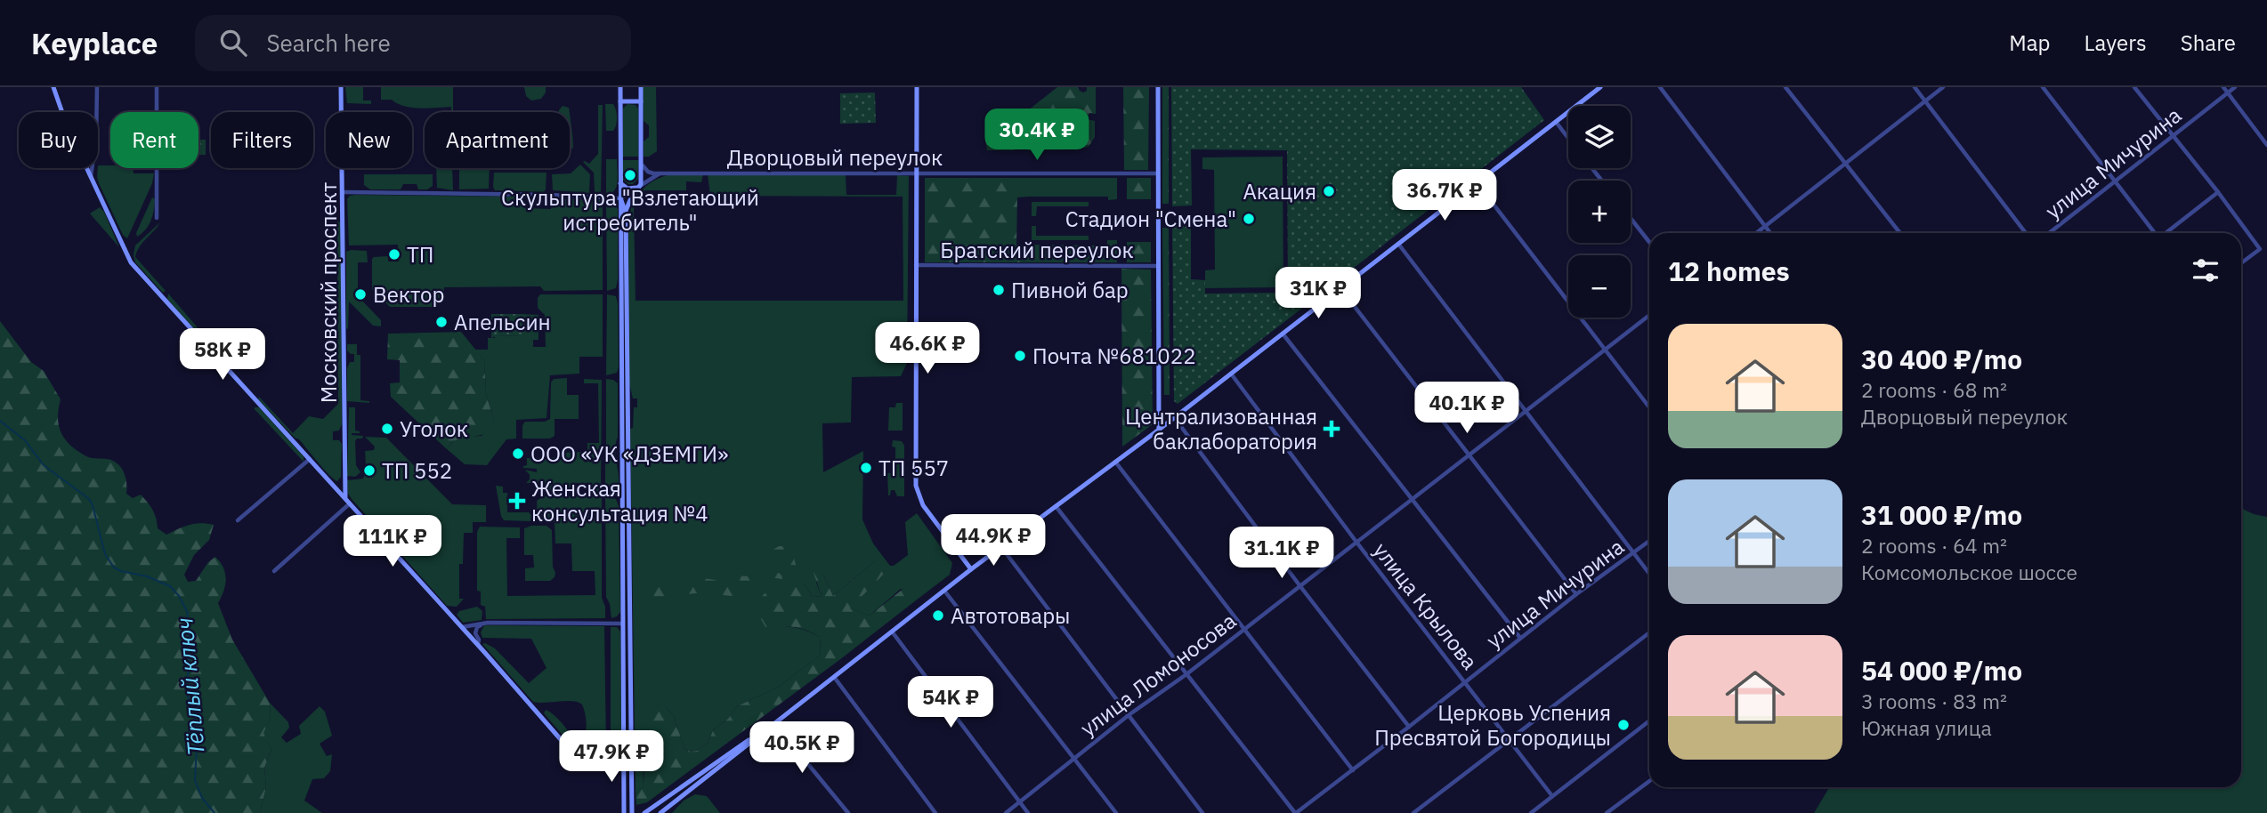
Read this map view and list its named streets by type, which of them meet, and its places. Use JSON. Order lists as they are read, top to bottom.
{
  "streets": {
    "main road": ["Московский проспект"],
    "street": [
      "Дворцовый переулок",
      "улица Мичурина",
      "Братский переулок",
      "улица Крылова",
      "улица Ломоносова"
    ]
  },
  "crossings": [
    ["улица Мичурина", "улица Крылова"],
    ["улица Крылова", "улица Ломоносова"]
  ],
  "water": ["Тёплый ключ"],
  "places": {
    "other": [
      "Скульптура \"Взлетающий истребитель\"",
      "Акация",
      "Стадион \"Смена\"",
      "ТП",
      "Пивной бар",
      "Вектор",
      "Апельсин",
      "Почта №681022",
      "Уголок",
      "ООО «УК «ДЗЕМГИ»",
      "ТП 557",
      "ТП 552",
      "Автотовары",
      "Церковь Успения Пресвятой Богородицы"
    ],
    "health": ["Централизованная баклаборатория", "Женская консультация №4"]
  },
  "page": {
    "header": "Keyplace",
    "search": "Search here",
    "nav": ["Map", "Layers", "Share"],
    "map_buttons": ["+", "−"],
    "price": [
      "30.4K ₽",
      "36.7K ₽",
      "31K ₽",
      "46.6K ₽",
      "58K ₽",
      "40.1K ₽",
      "44.9K ₽",
      "111K ₽",
      "31.1K ₽",
      "54K ₽",
      "40.5K ₽",
      "47.9K ₽"
    ],
    "chip": [
      "Buy",
      "Rent",
      "Filters",
      "New",
      "Apartment"
    ],
    "heading": "12 homes",
    "list": [
      {
        "name": "30 400 ₽/mo",
        "note": "2 rooms · 68 m² · Дворцовый переулок"
      },
      {
        "name": "31 000 ₽/mo",
        "note": "2 rooms · 64 m² · Комсомольское шоссе"
      },
      {
        "name": "54 000 ₽/mo",
        "note": "3 rooms · 83 m² · Южная улица"
      }
    ]
  }
}
